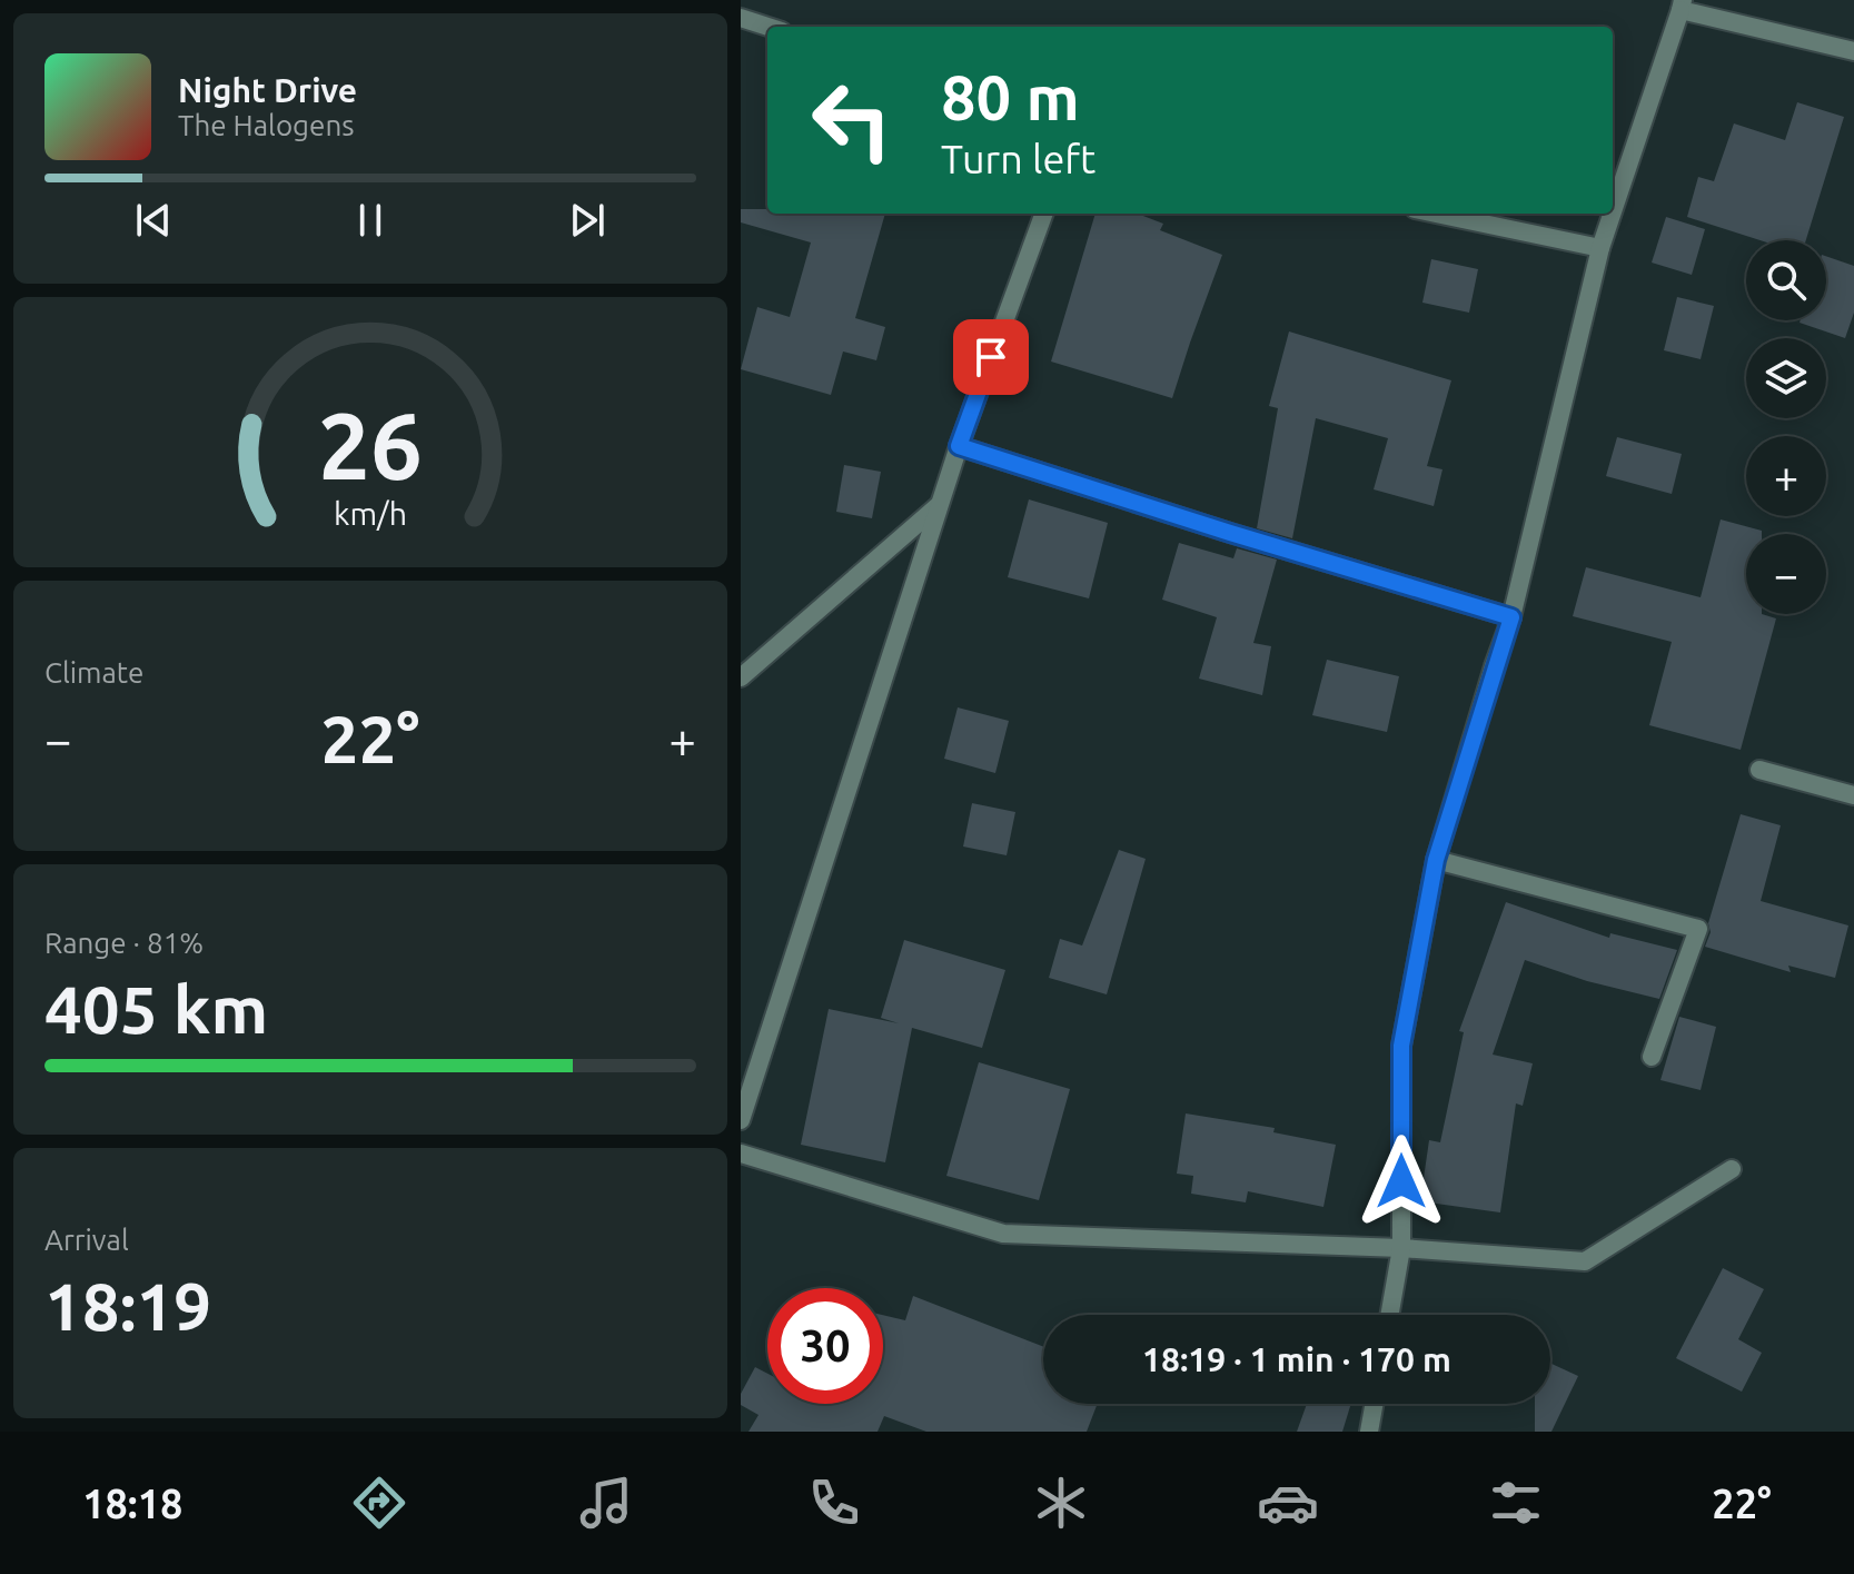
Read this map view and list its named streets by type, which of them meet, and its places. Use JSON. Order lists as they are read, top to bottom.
{
  "page": {
    "turn": ["80 m", "Turn left"],
    "song": ["Night Drive", "The Halogens"],
    "map_buttons": ["+", "−"],
    "tile": [
      "Climate",
      ["Range · 81%", "405 km"],
      ["Arrival", "18:19"]
    ],
    "heat": ["−", "22°", "+"],
    "limit": "30",
    "trip": "18:19 · 1 min · 170 m",
    "tabs": ["18:18", "22°"],
    "gauge": ["26", "km/h"]
  }
}
